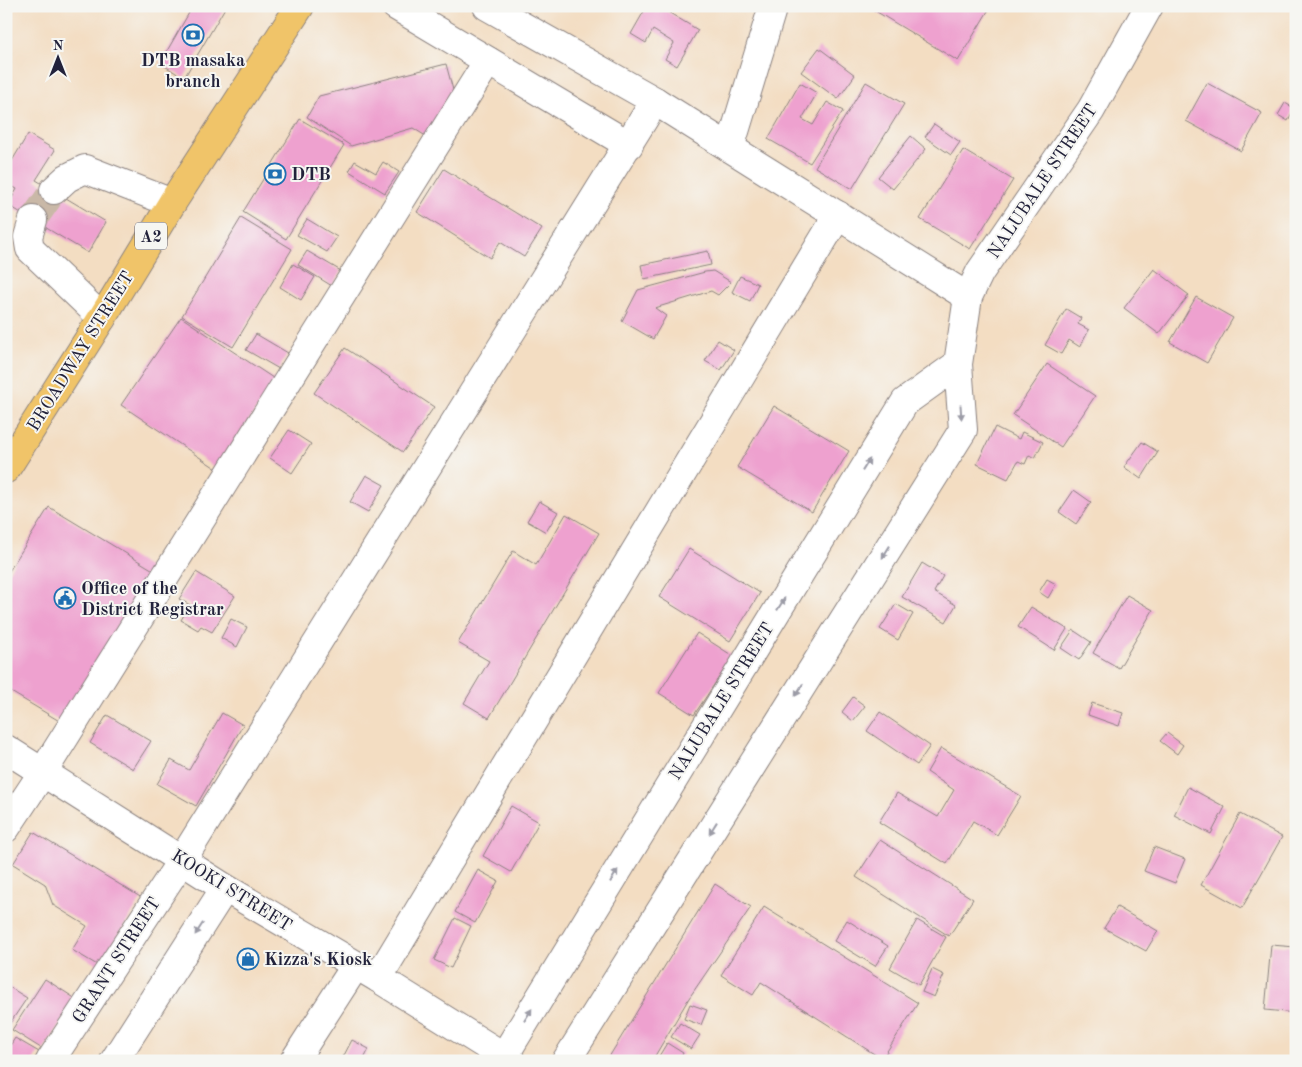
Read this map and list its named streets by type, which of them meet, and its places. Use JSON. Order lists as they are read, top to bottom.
{
  "streets": {
    "main road": ["A2", "BROADWAY STREET"],
    "street": ["NALUBALE STREET", "KOOKI STREET", "GRANT STREET"]
  },
  "crossings": [
    ["NALUBALE STREET", "KOOKI STREET"],
    ["KOOKI STREET", "GRANT STREET"]
  ],
  "places": {
    "bank": ["DTB masaka branch", "DTB"],
    "public building": ["Office of the District Registrar"],
    "shop": ["Kizza's Kiosk"]
  },
  "north": "top"
}
